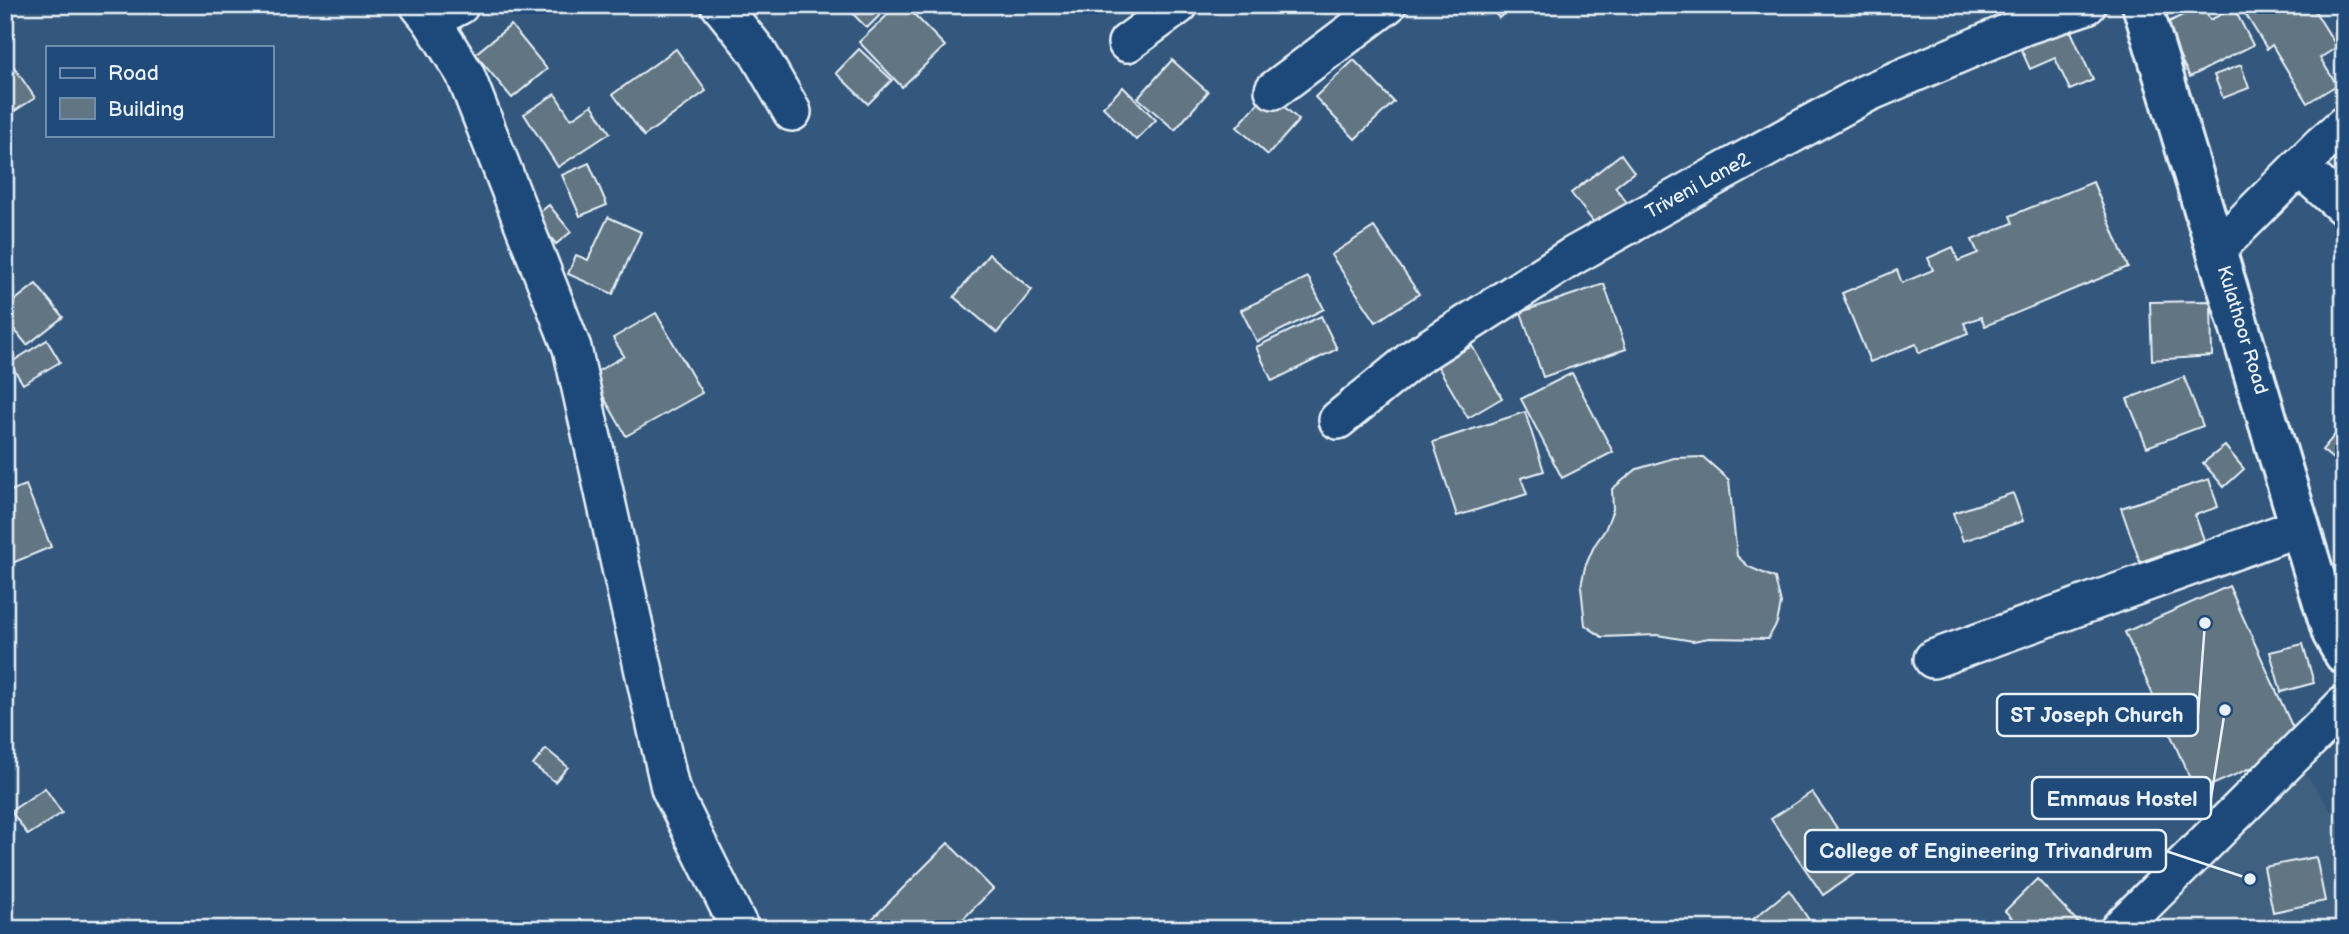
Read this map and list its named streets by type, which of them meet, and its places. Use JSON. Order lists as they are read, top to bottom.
{
  "streets": {
    "main road": ["Kulathoor Road"],
    "street": ["Triveni Lane2"]
  },
  "places": ["ST Joseph Church", "Emmaus Hostel", "College of Engineering Trivandrum"],
  "legend": ["Road", "Building"]
}
